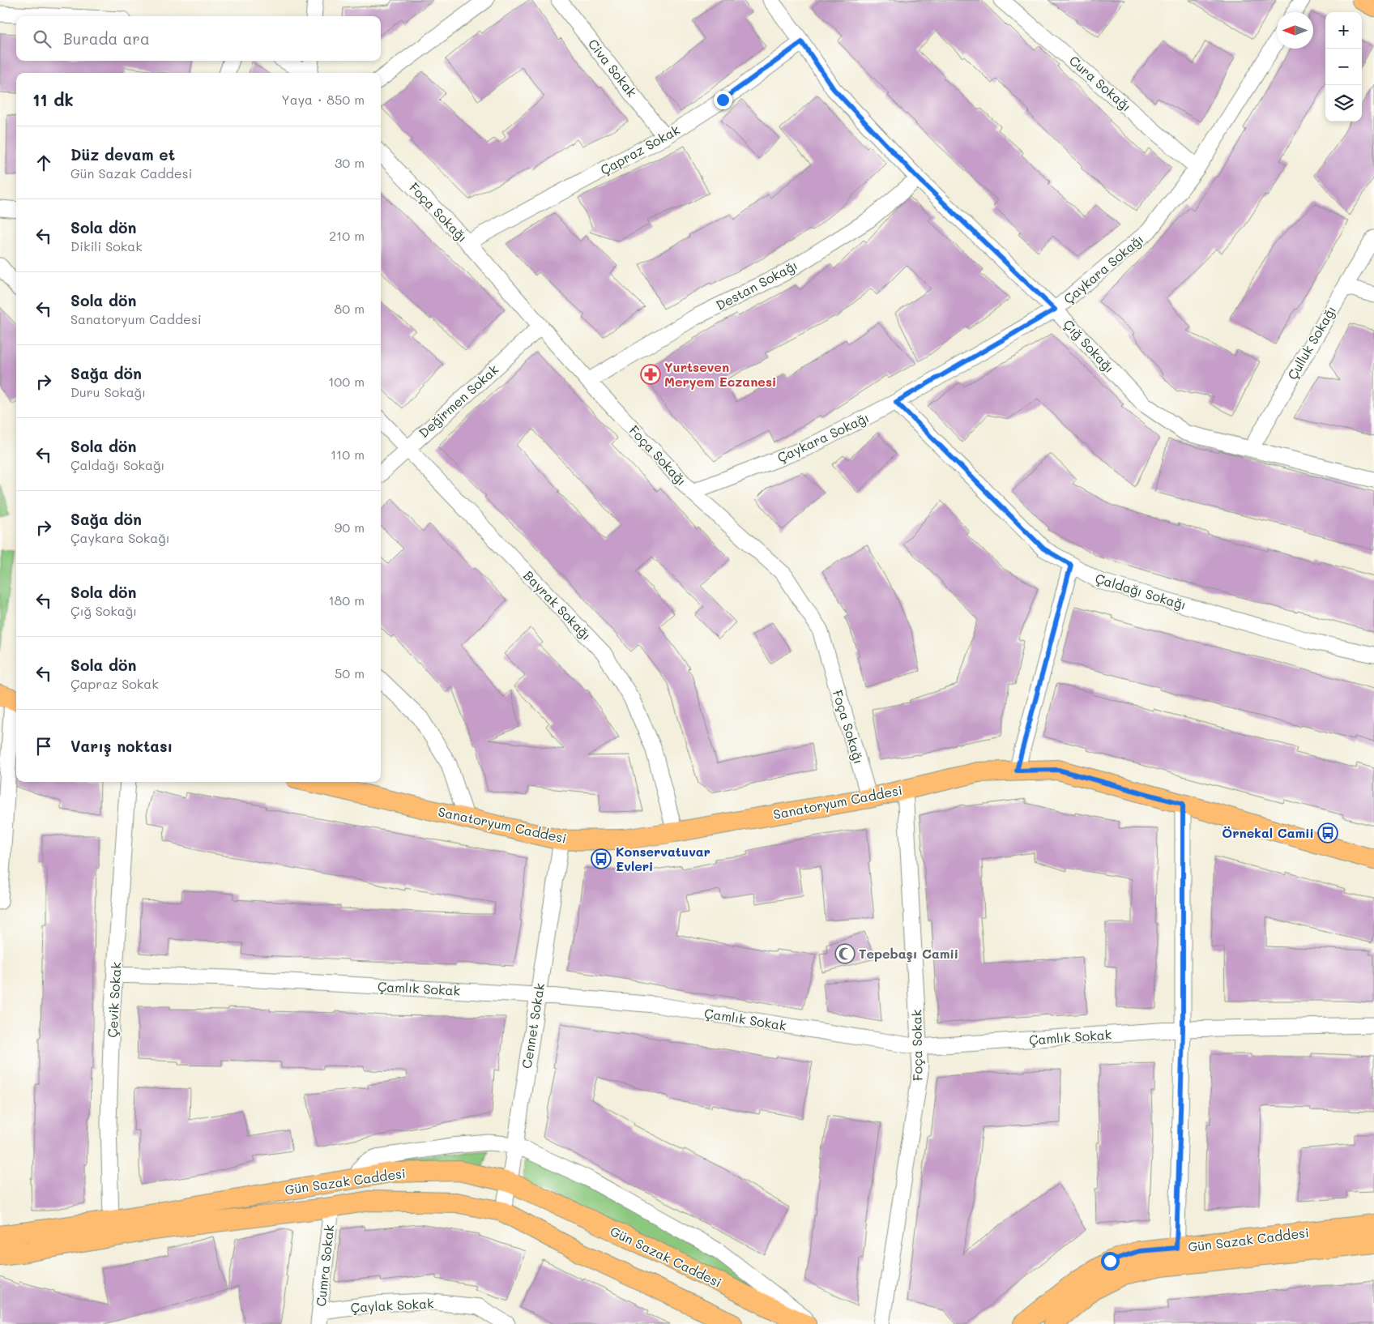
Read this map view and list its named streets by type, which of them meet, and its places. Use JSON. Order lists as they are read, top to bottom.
{
  "streets": {
    "main road": ["Sanatoryum Caddesi", "Gün Sazak Caddesi"],
    "street": [
      "Civa Sokak",
      "Cura Sokağı",
      "Çapraz Sokak",
      "Foça Sokağı",
      "Çaykara Sokağı",
      "Destan Sokağı",
      "Çulluk Sokağı",
      "Çığ Sokağı",
      "Değirmen Sokak",
      "Çaldağı Sokağı",
      "Bayrak Sokağı",
      "Çamlık Sokak",
      "Çevik Sokak",
      "Cennet Sokak",
      "Foça Sokak",
      "Cumra Sokak",
      "Çaylak Sokak"
    ]
  },
  "crossings": [
    ["Civa Sokak", "Çapraz Sokak"],
    ["Cura Sokağı", "Çaykara Sokağı"],
    ["Çapraz Sokak", "Foça Sokağı"],
    ["Çapraz Sokak", "Çığ Sokağı"],
    ["Foça Sokağı", "Çaykara Sokağı"],
    ["Foça Sokağı", "Destan Sokağı"],
    ["Foça Sokağı", "Değirmen Sokak"],
    ["Foça Sokağı", "Sanatoryum Caddesi"],
    ["Çaykara Sokağı", "Çığ Sokağı"],
    ["Çaykara Sokağı", "Çaldağı Sokağı"],
    ["Destan Sokağı", "Çığ Sokağı"],
    ["Çulluk Sokağı", "Çığ Sokağı"],
    ["Değirmen Sokak", "Bayrak Sokağı"],
    ["Bayrak Sokağı", "Sanatoryum Caddesi"],
    ["Sanatoryum Caddesi", "Cennet Sokak"],
    ["Sanatoryum Caddesi", "Foça Sokak"],
    ["Çamlık Sokak", "Çevik Sokak"],
    ["Çamlık Sokak", "Cennet Sokak"],
    ["Çamlık Sokak", "Foça Sokak"],
    ["Çevik Sokak", "Gün Sazak Caddesi"],
    ["Cennet Sokak", "Gün Sazak Caddesi"],
    ["Gün Sazak Caddesi", "Cumra Sokak"],
    ["Cumra Sokak", "Çaylak Sokak"]
  ],
  "places": {
    "pharmacy": ["Yurtseven Meryem Eczanesi"],
    "bus stop": ["Örnekal Camii", "Konservatuvar Evleri"],
    "mosque": ["Tepebaşı Camii"]
  },
  "north": "left",
  "page": {
    "map_buttons": ["+", "−"],
    "search": "Burada ara",
    "heading": ["11 dk", "Yaya · 850 m"],
    "list": [
      ["Düz devam et", "Gün Sazak Caddesi", "30 m"],
      ["Sola dön", "Dikili Sokak", "210 m"],
      ["Sola dön", "Sanatoryum Caddesi", "80 m"],
      ["Sağa dön", "Duru Sokağı", "100 m"],
      ["Sola dön", "Çaldağı Sokağı", "110 m"],
      ["Sağa dön", "Çaykara Sokağı", "90 m"],
      ["Sola dön", "Çığ Sokağı", "180 m"],
      ["Sola dön", "Çapraz Sokak", "50 m"],
      "Varış noktası"
    ]
  }
}
